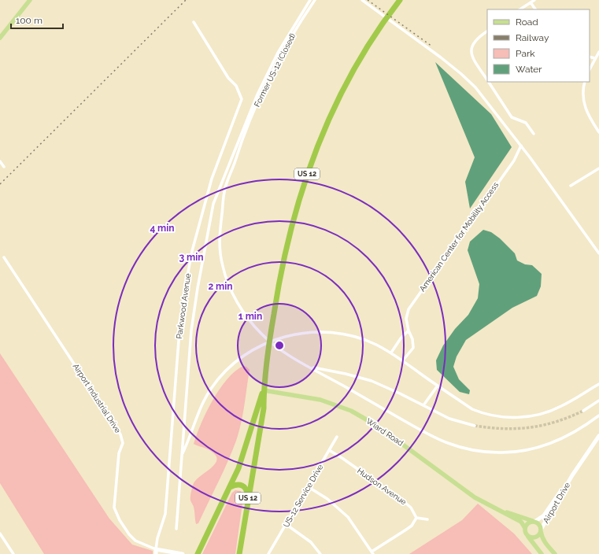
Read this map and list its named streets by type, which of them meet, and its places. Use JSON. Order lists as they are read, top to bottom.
{
  "streets": {
    "highway": ["US 12"],
    "main road": ["Wiard Road"],
    "street": [
      "Former US-12 (Closed)",
      "American Center for Mobility Access",
      "Parkwood Avenue",
      "Airport Industrial Drive",
      "Hudson Avenue",
      "US-12 Service Drive",
      "Airport Drive"
    ]
  },
  "crossings": [
    ["US 12", "Wiard Road"],
    ["Parkwood Avenue", "Airport Industrial Drive"],
    ["Wiard Road", "Airport Drive"],
    ["Hudson Avenue", "US-12 Service Drive"]
  ],
  "legend": [
    "Road",
    "Railway",
    "Park",
    "Water"
  ],
  "scale_bar": "100 m",
  "rings": [
    "4 min",
    "3 min",
    "2 min",
    "1 min"
  ]
}
